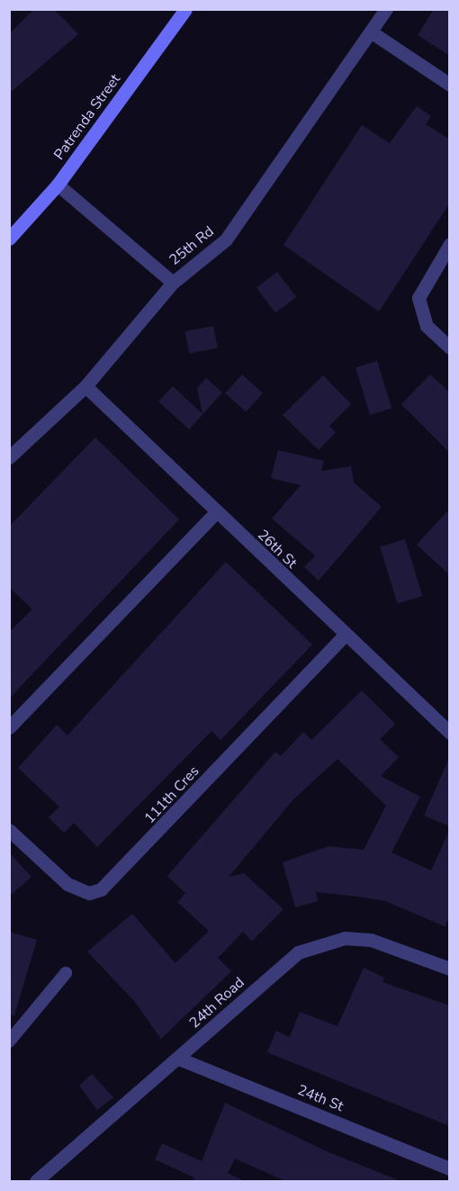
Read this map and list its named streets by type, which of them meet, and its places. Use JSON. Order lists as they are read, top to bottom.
{
  "streets": {
    "street": [
      "Patrenda Street",
      "25th Rd",
      "26th St",
      "111th Cres",
      "24th Road",
      "24th St"
    ]
  },
  "crossings": [
    ["25th Rd", "26th St"],
    ["26th St", "111th Cres"],
    ["24th Road", "24th St"]
  ]
}
